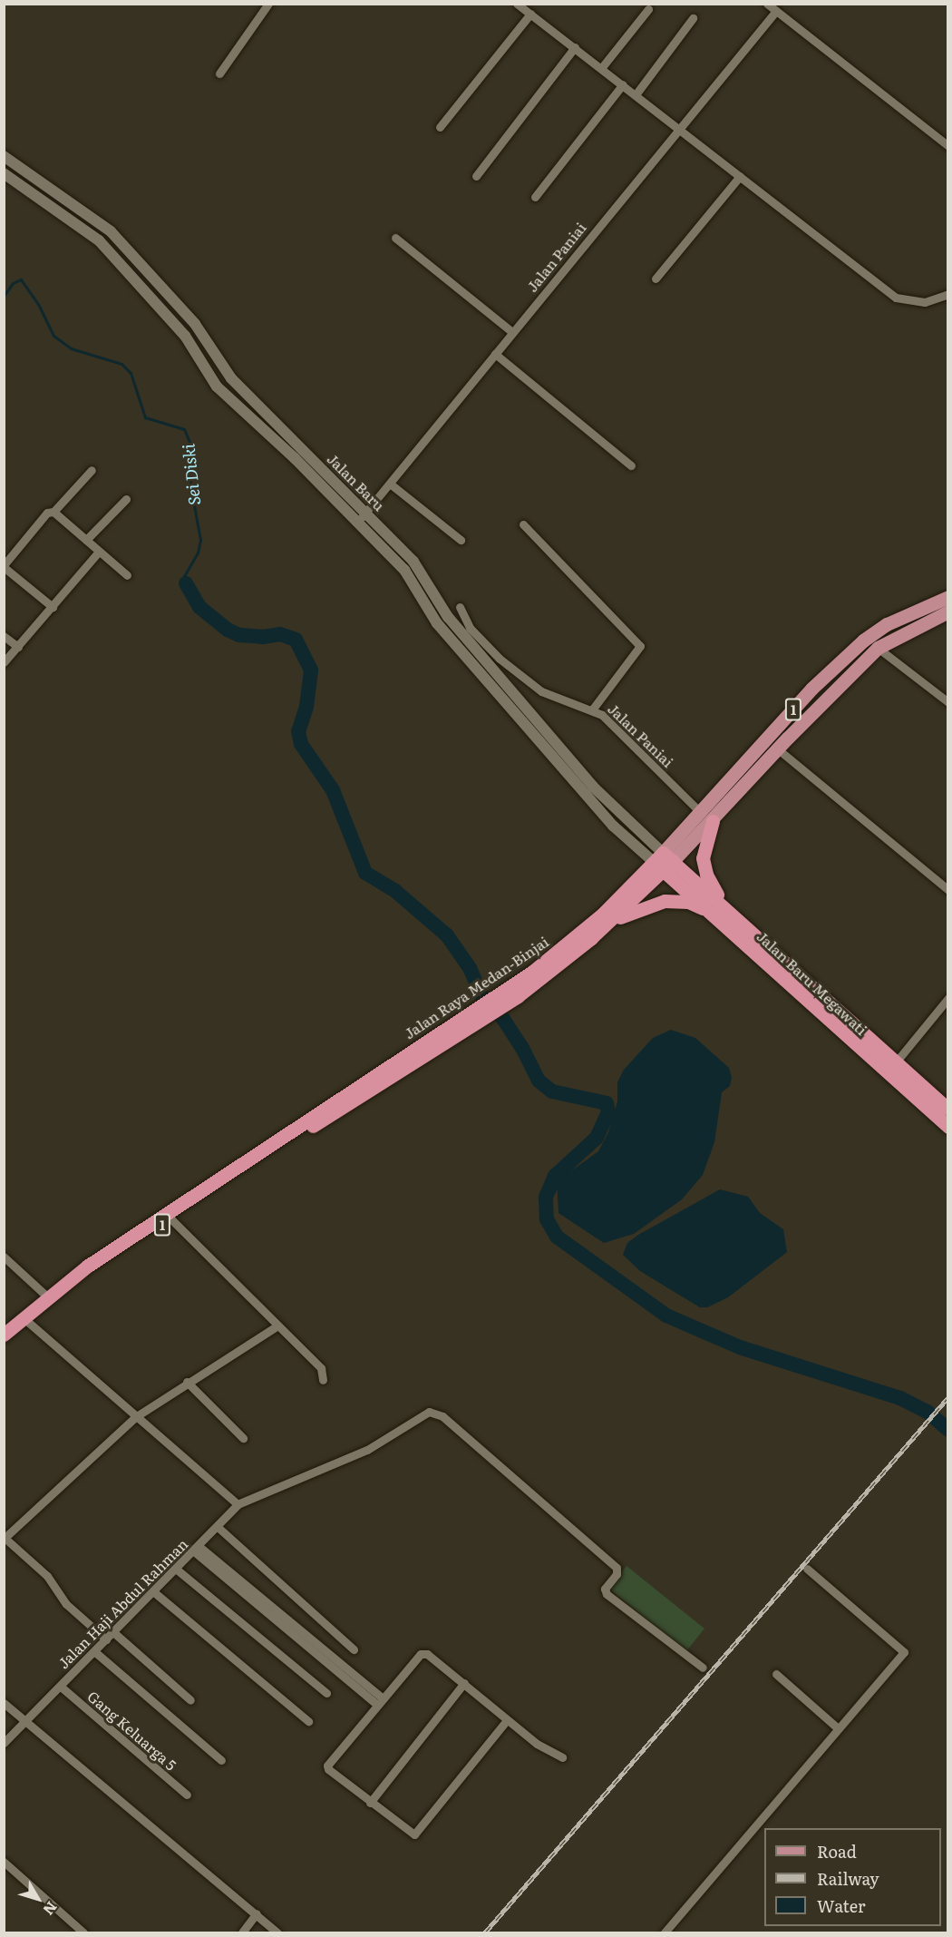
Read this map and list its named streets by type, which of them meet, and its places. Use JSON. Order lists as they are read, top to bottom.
{
  "streets": {
    "highway": ["1", "Jalan Baru Megawati", "Jalan Raya Medan-Binjai"],
    "street": [
      "Jalan Paniai",
      "Jalan Baru",
      "Jalan Haji Abdul Rahman",
      "Gang Keluarga 5"
    ]
  },
  "crossings": [
    ["Jalan Paniai", "Jalan Baru"],
    ["Jalan Paniai", "Jalan Raya Medan-Binjai"],
    ["Jalan Baru", "Jalan Baru Megawati"],
    ["Jalan Baru", "Jalan Raya Medan-Binjai"],
    ["Jalan Baru Megawati", "Jalan Raya Medan-Binjai"],
    ["Jalan Haji Abdul Rahman", "Gang Keluarga 5"]
  ],
  "water": ["Sei Diski"],
  "legend": ["Road", "Railway", "Water"],
  "north": "bottom right"
}
